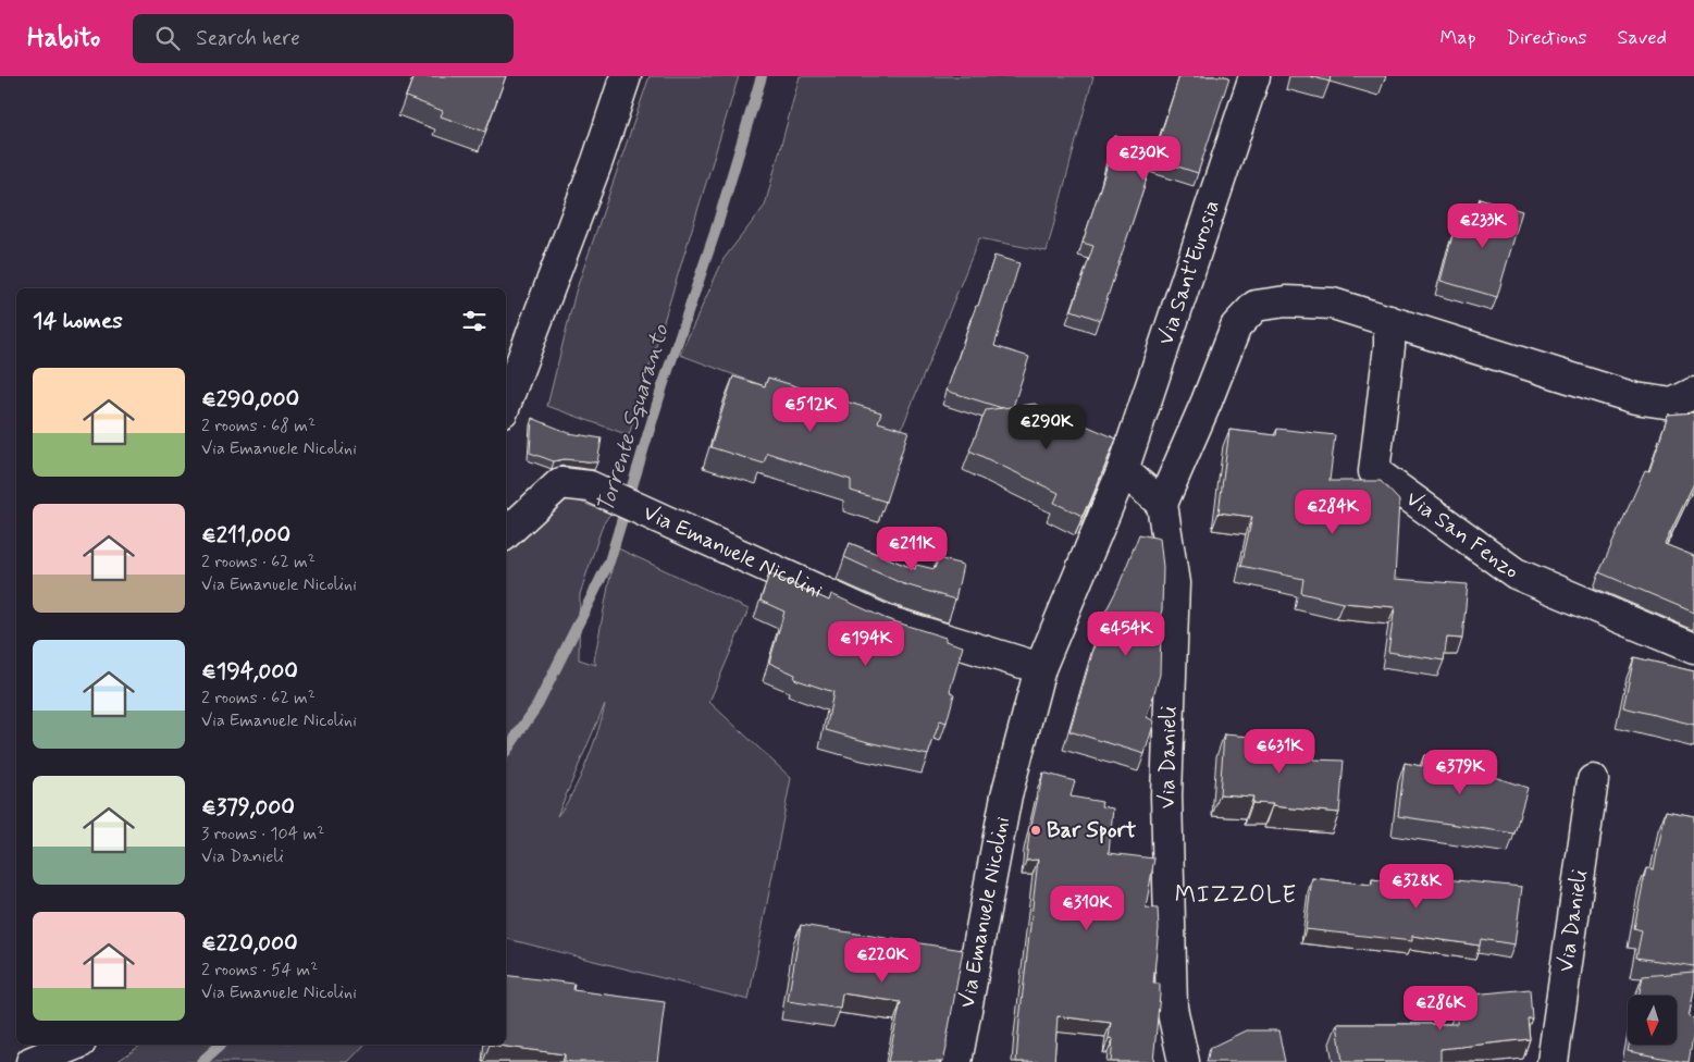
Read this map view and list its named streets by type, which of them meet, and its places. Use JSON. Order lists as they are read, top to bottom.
{
  "streets": {
    "street": [
      "Via Sant'Eurosia",
      "Via San Fenzo",
      "Via Emanuele Nicolini",
      "Via Danieli"
    ]
  },
  "crossings": [
    ["Via Sant'Eurosia", "Via Emanuele Nicolini"]
  ],
  "districts": ["MIZZOLE"],
  "water": ["Torrente Squaranto"],
  "places": ["Bar Sport"],
  "north": "bottom",
  "page": {
    "header": "Habito",
    "search": "Search here",
    "nav": ["Map", "Directions", "Saved"],
    "price": [
      "€230K",
      "€233K",
      "€512K",
      "€290K",
      "€284K",
      "€211K",
      "€454K",
      "€194K",
      "€631K",
      "€379K",
      "€328K",
      "€310K",
      "€220K",
      "€286K"
    ],
    "heading": "14 homes",
    "list": [
      {
        "name": "€290,000",
        "note": "2 rooms · 68 m² · Via Emanuele Nicolini"
      },
      {
        "name": "€211,000",
        "note": "2 rooms · 62 m² · Via Emanuele Nicolini"
      },
      {
        "name": "€194,000",
        "note": "2 rooms · 62 m² · Via Emanuele Nicolini"
      },
      {
        "name": "€379,000",
        "note": "3 rooms · 104 m² · Via Danieli"
      },
      {
        "name": "€220,000",
        "note": "2 rooms · 54 m² · Via Emanuele Nicolini"
      }
    ]
  }
}
